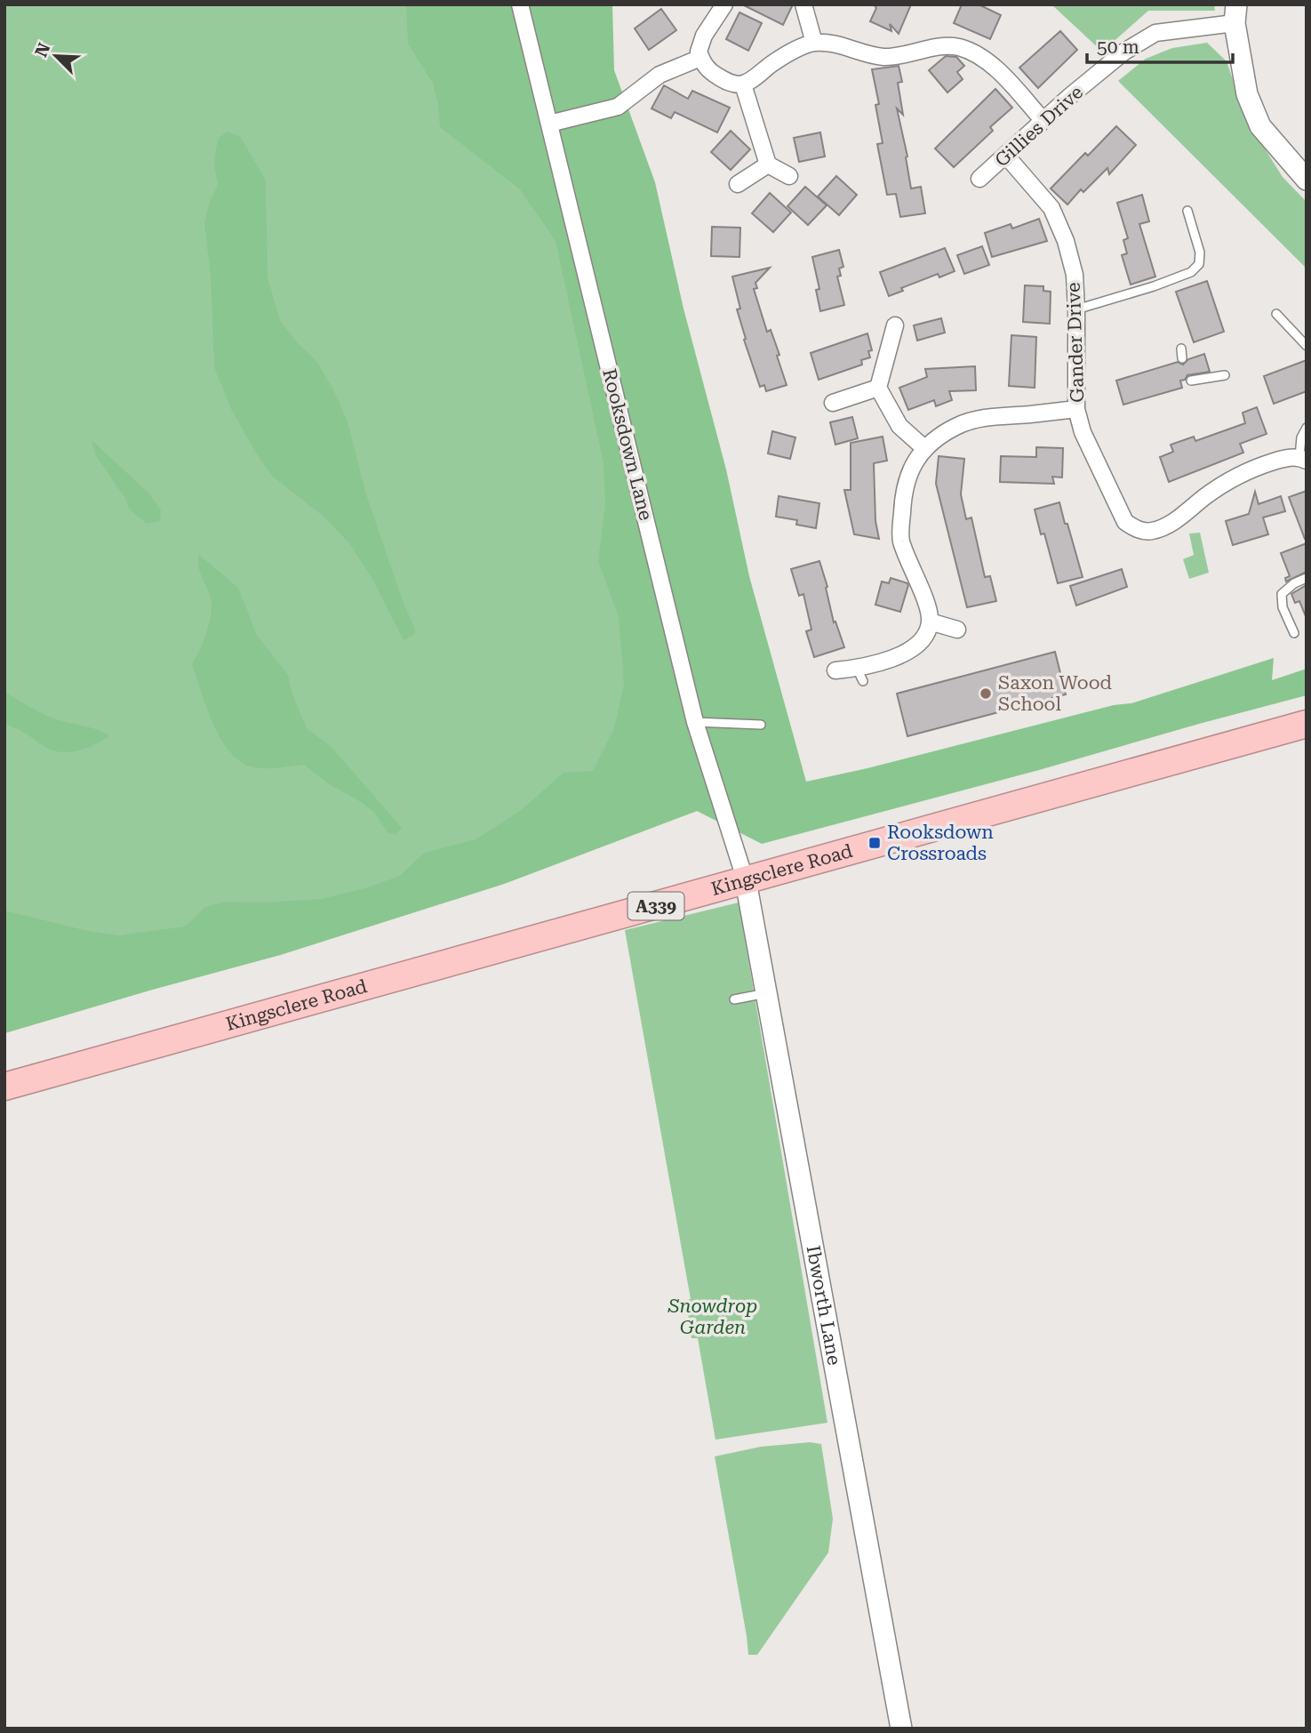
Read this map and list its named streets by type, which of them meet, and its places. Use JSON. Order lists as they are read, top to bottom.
{
  "streets": {
    "highway": ["Kingsclere Road", "A339"],
    "street": [
      "Gillies Drive",
      "Gander Drive",
      "Rooksdown Lane",
      "Ibworth Lane"
    ]
  },
  "crossings": [
    ["Gillies Drive", "Gander Drive"],
    ["Rooksdown Lane", "Kingsclere Road"],
    ["Rooksdown Lane", "Ibworth Lane"],
    ["Kingsclere Road", "Ibworth Lane"]
  ],
  "parks": ["Snowdrop Garden"],
  "places": {
    "other": ["Saxon Wood School"],
    "transit": ["Rooksdown Crossroads"]
  },
  "scale_bar": "50 m",
  "north": "top left"
}
